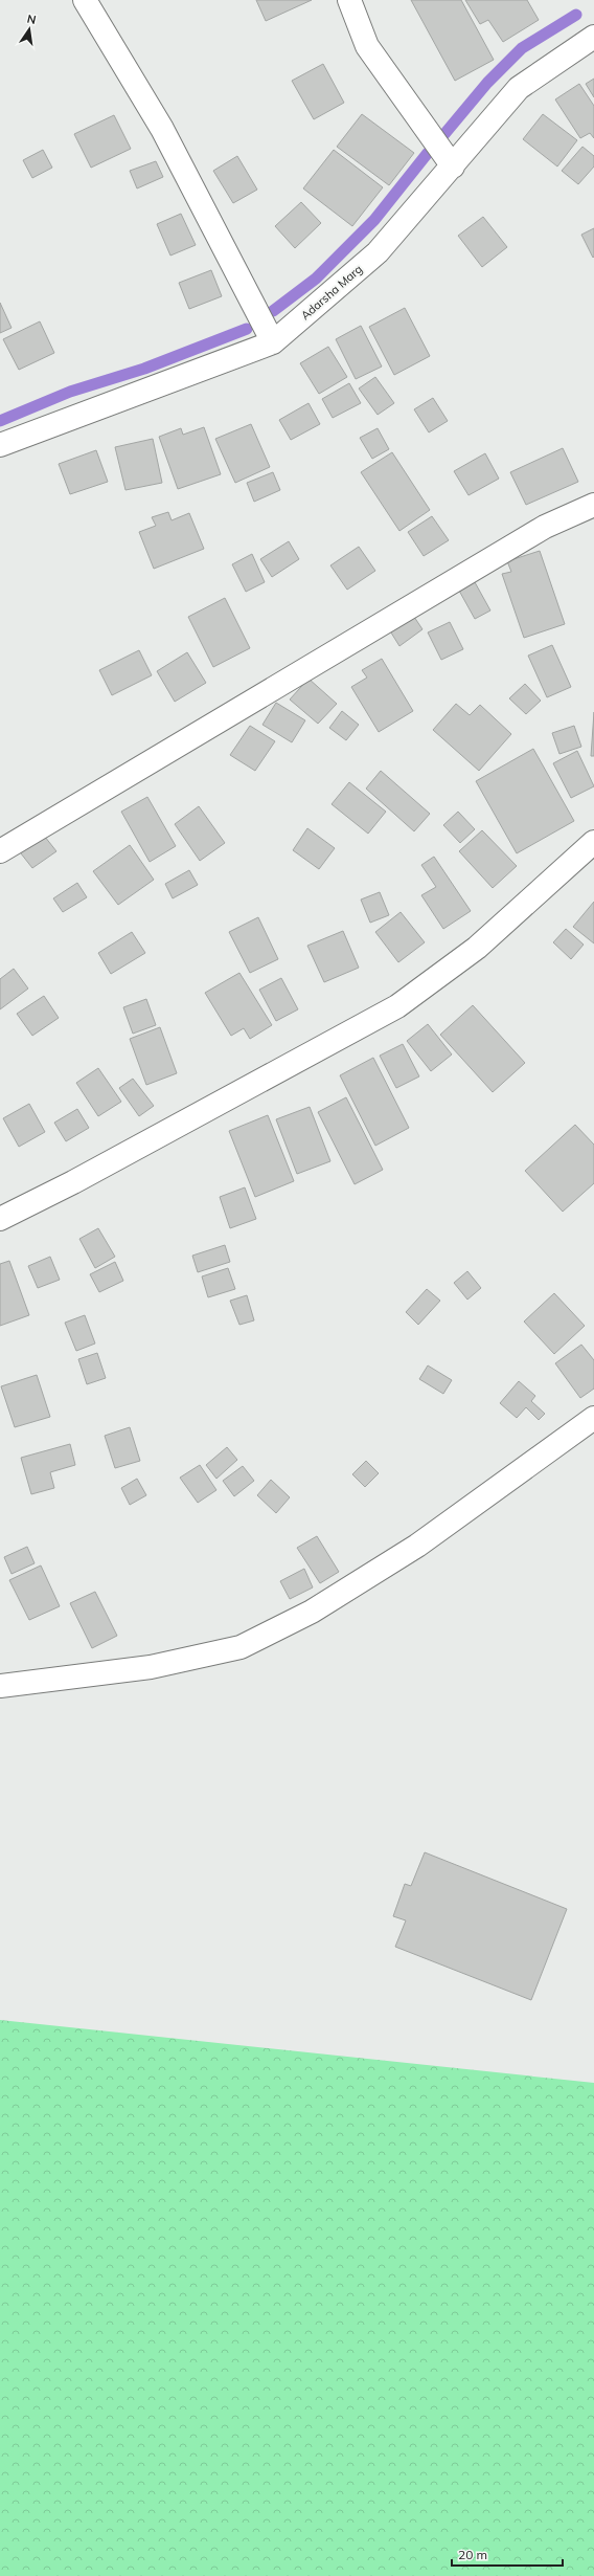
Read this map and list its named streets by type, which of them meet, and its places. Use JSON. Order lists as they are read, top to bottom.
{
  "streets": {
    "street": ["Adarsha Marg"]
  },
  "scale_bar": "20 m",
  "north": "top"
}
